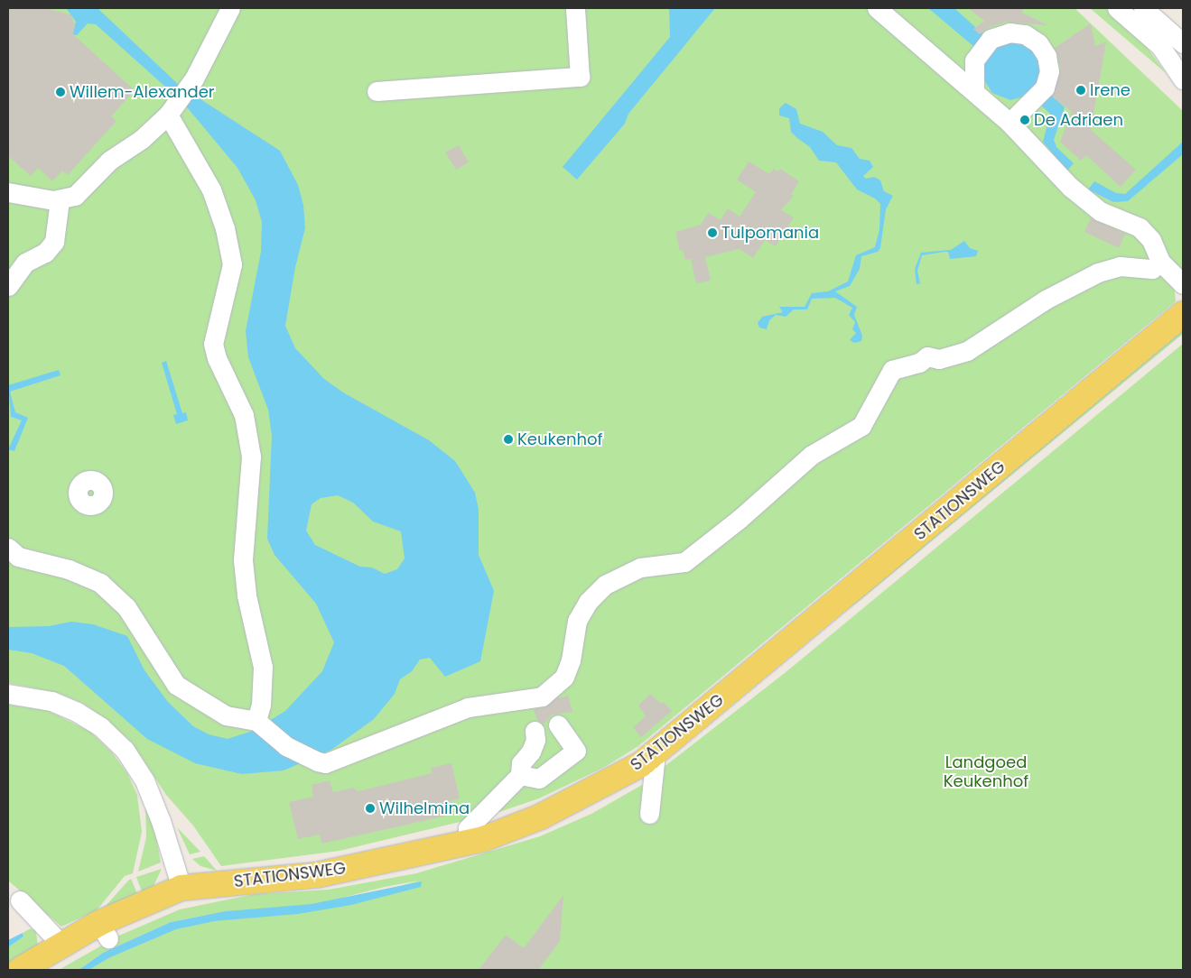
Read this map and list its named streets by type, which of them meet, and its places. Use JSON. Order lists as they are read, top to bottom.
{
  "streets": {
    "main road": ["STATIONSWEG"]
  },
  "parks": ["Landgoed Keukenhof"],
  "places": [
    "Irene",
    "Willem-Alexander",
    "De Adriaen",
    "Tulpomania",
    "Keukenhof",
    "Wilhelmina"
  ]
}
